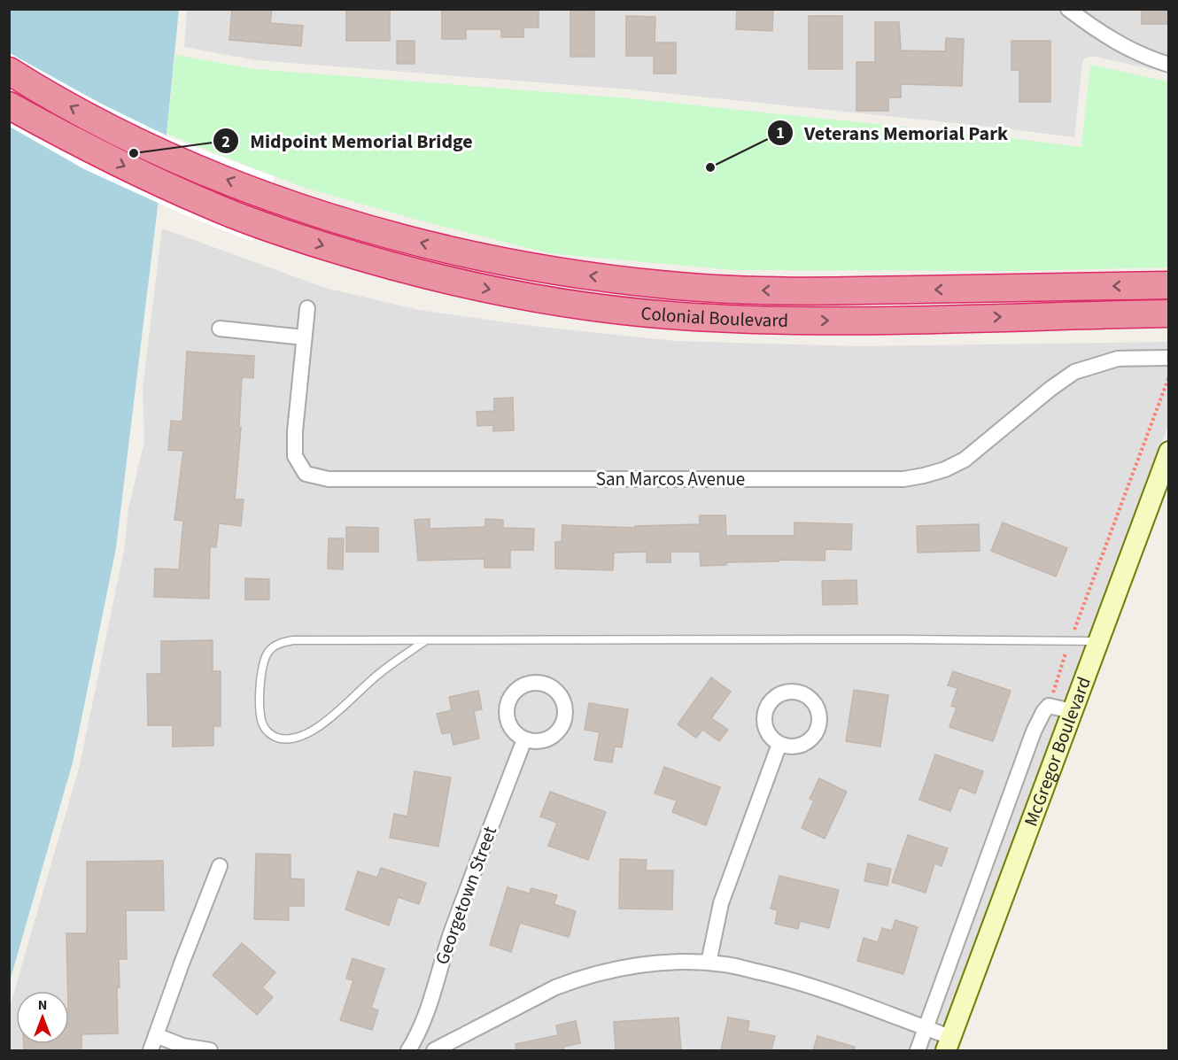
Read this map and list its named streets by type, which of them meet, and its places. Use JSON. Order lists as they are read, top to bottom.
{
  "streets": {
    "highway": ["Colonial Boulevard"],
    "main road": ["McGregor Boulevard"],
    "street": ["San Marcos Avenue", "Georgetown Street"]
  },
  "places": ["Midpoint Memorial Bridge", "Veterans Memorial Park"],
  "north": "top"
}
